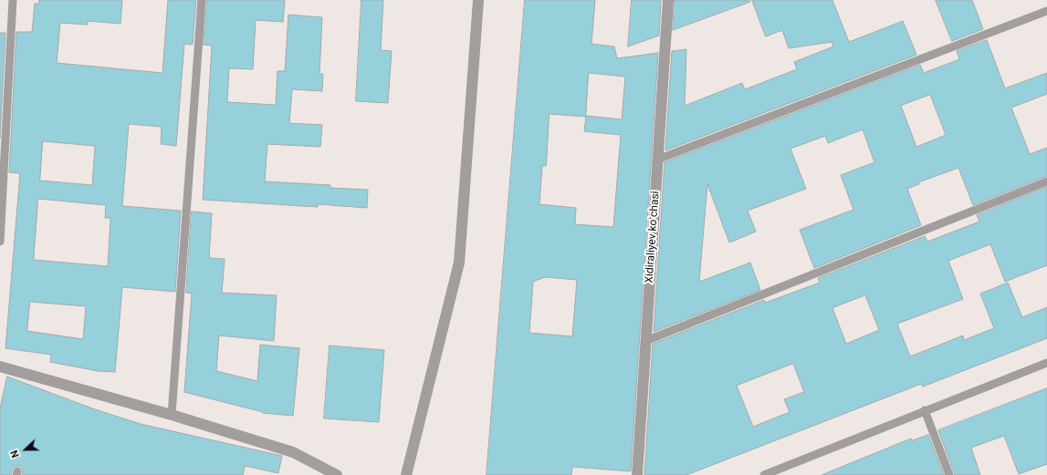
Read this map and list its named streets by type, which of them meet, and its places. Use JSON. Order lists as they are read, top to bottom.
{
  "streets": {
    "street": ["Xidiraliyev koʻchasi"]
  },
  "north": "left"
}
